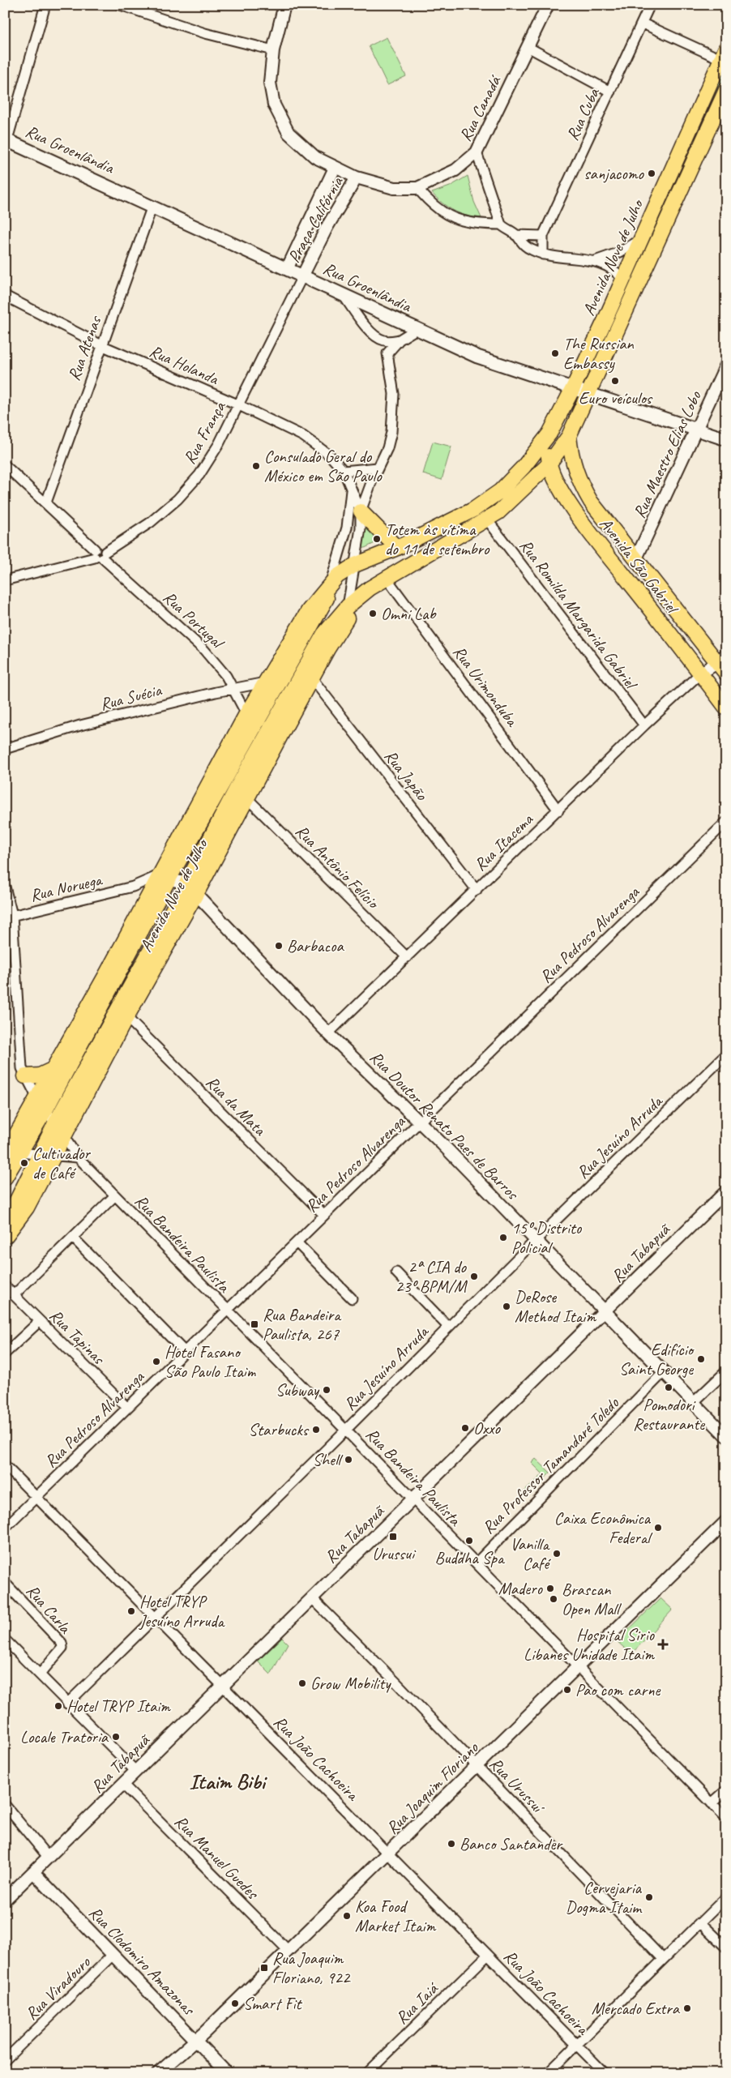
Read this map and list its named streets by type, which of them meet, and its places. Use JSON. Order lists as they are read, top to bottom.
{
  "streets": {
    "main road": ["Rua Groenlândia", "Avenida Nove de Julho", "Avenida São Gabriel"],
    "street": [
      "Rua Canadá",
      "Rua Cuba",
      "Praça Califórnia",
      "Rua Atenas",
      "Rua Holanda",
      "Rua França",
      "Rua Maestro Elias Lobo",
      "Rua Romilda Margarida Gabriel",
      "Rua Portugal",
      "Rua Urimonduba",
      "Rua Suécia",
      "Rua Japão",
      "Rua Itacema",
      "Rua Antônio Felício",
      "Rua Noruega",
      "Rua Pedroso Alvarenga",
      "Rua da Mata",
      "Rua Doutor Renato Paes de Barros",
      "Rua Jesuíno Arruda",
      "Rua Bandeira Paulista",
      "Rua Tabapuã",
      "Rua Tapinas",
      "Rua Professor Tamandaré Toledo",
      "Rua Carla",
      "Rua João Cachoeira",
      "Rua Urussuí",
      "Rua Joaquim Floriano",
      "Rua Manuel Guedes",
      "Rua Clodomiro Amazonas",
      "Rua Viradouro",
      "Rua Iaiá"
    ]
  },
  "crossings": [
    ["Rua Canadá", "Praça Califórnia"],
    ["Rua Groenlândia", "Praça Califórnia"],
    ["Rua Groenlândia", "Avenida Nove de Julho"],
    ["Rua Groenlândia", "Rua Atenas"],
    ["Rua Groenlândia", "Rua França"],
    ["Rua Groenlândia", "Rua Maestro Elias Lobo"],
    ["Praça Califórnia", "Rua França"],
    ["Avenida Nove de Julho", "Avenida São Gabriel"],
    ["Avenida Nove de Julho", "Rua Romilda Margarida Gabriel"],
    ["Avenida Nove de Julho", "Rua Portugal"],
    ["Avenida Nove de Julho", "Rua Urimonduba"],
    ["Avenida Nove de Julho", "Rua Suécia"],
    ["Avenida Nove de Julho", "Rua Japão"],
    ["Avenida Nove de Julho", "Rua Antônio Felício"],
    ["Avenida Nove de Julho", "Rua Noruega"],
    ["Avenida Nove de Julho", "Rua da Mata"],
    ["Avenida Nove de Julho", "Rua Doutor Renato Paes de Barros"],
    ["Avenida Nove de Julho", "Rua Bandeira Paulista"],
    ["Rua Atenas", "Rua Holanda"],
    ["Rua Atenas", "Rua Portugal"],
    ["Rua Holanda", "Rua França"],
    ["Rua França", "Rua Portugal"],
    ["Rua Maestro Elias Lobo", "Avenida São Gabriel"],
    ["Avenida São Gabriel", "Rua Itacema"],
    ["Rua Romilda Margarida Gabriel", "Rua Itacema"],
    ["Rua Portugal", "Rua Suécia"],
    ["Rua Urimonduba", "Rua Itacema"],
    ["Rua Japão", "Rua Itacema"],
    ["Rua Itacema", "Rua Antônio Felício"],
    ["Rua Itacema", "Rua Doutor Renato Paes de Barros"],
    ["Rua Noruega", "Rua Doutor Renato Paes de Barros"],
    ["Rua Noruega", "Rua Bandeira Paulista"],
    ["Rua Pedroso Alvarenga", "Rua da Mata"],
    ["Rua Pedroso Alvarenga", "Rua Doutor Renato Paes de Barros"],
    ["Rua Pedroso Alvarenga", "Rua Bandeira Paulista"],
    ["Rua Pedroso Alvarenga", "Rua Tapinas"],
    ["Rua Pedroso Alvarenga", "Rua João Cachoeira"],
    ["Rua Doutor Renato Paes de Barros", "Rua Jesuíno Arruda"],
    ["Rua Doutor Renato Paes de Barros", "Rua Tabapuã"],
    ["Rua Doutor Renato Paes de Barros", "Rua Professor Tamandaré Toledo"],
    ["Rua Jesuíno Arruda", "Rua Bandeira Paulista"],
    ["Rua Jesuíno Arruda", "Rua João Cachoeira"],
    ["Rua Bandeira Paulista", "Rua Tabapuã"],
    ["Rua Bandeira Paulista", "Rua Professor Tamandaré Toledo"],
    ["Rua Bandeira Paulista", "Rua Joaquim Floriano"],
    ["Rua Tabapuã", "Rua João Cachoeira"],
    ["Rua Tabapuã", "Rua Urussuí"],
    ["Rua Tabapuã", "Rua Manuel Guedes"],
    ["Rua Tabapuã", "Rua Clodomiro Amazonas"],
    ["Rua João Cachoeira", "Rua Joaquim Floriano"],
    ["Rua João Cachoeira", "Rua Iaiá"],
    ["Rua Urussuí", "Rua Joaquim Floriano"],
    ["Rua Joaquim Floriano", "Rua Manuel Guedes"],
    ["Rua Joaquim Floriano", "Rua Clodomiro Amazonas"],
    ["Rua Clodomiro Amazonas", "Rua Viradouro"]
  ],
  "districts": ["Itaim Bibi"],
  "places": {
    "other": [
      "sanjacomo",
      "The Russian Embassy",
      "Euro veículos",
      "Consulado Geral do México em São Paulo",
      "Totem às vítima do 11 de setembro",
      "Omni Lab",
      "Barbacoa",
      "Cultivador de Café",
      "15º Distrito Policial",
      "2ª CIA do 23º BPM/M",
      "DeRose Method Itaim",
      "Edifício Saint George",
      "Hotel Fasano São Paulo Itaim",
      "Pomodori Restaurante",
      "Subway",
      "Oxxo",
      "Starbucks",
      "Shell",
      "Caixa Econômica Federal",
      "Buddha Spa",
      "Vanilla Café",
      "Madero",
      "Brascan Open Mall",
      "Hotel TRYP Jesuíno Arruda",
      "Grow Mobility",
      "Pao com carne",
      "Hotel TRYP Itaim",
      "Locale Tratoria",
      "Banco Santander",
      "Cervejaria Dogma Itaim",
      "Koa Food Market Itaim",
      "Smart Fit",
      "Mercado Extra"
    ],
    "transit": ["Rua Bandeira Paulista, 267", "Urussui", "Rua Joaquim Floriano, 922"],
    "health": ["Hospital Sirio Libanes Unidade Itaim"]
  }
}
